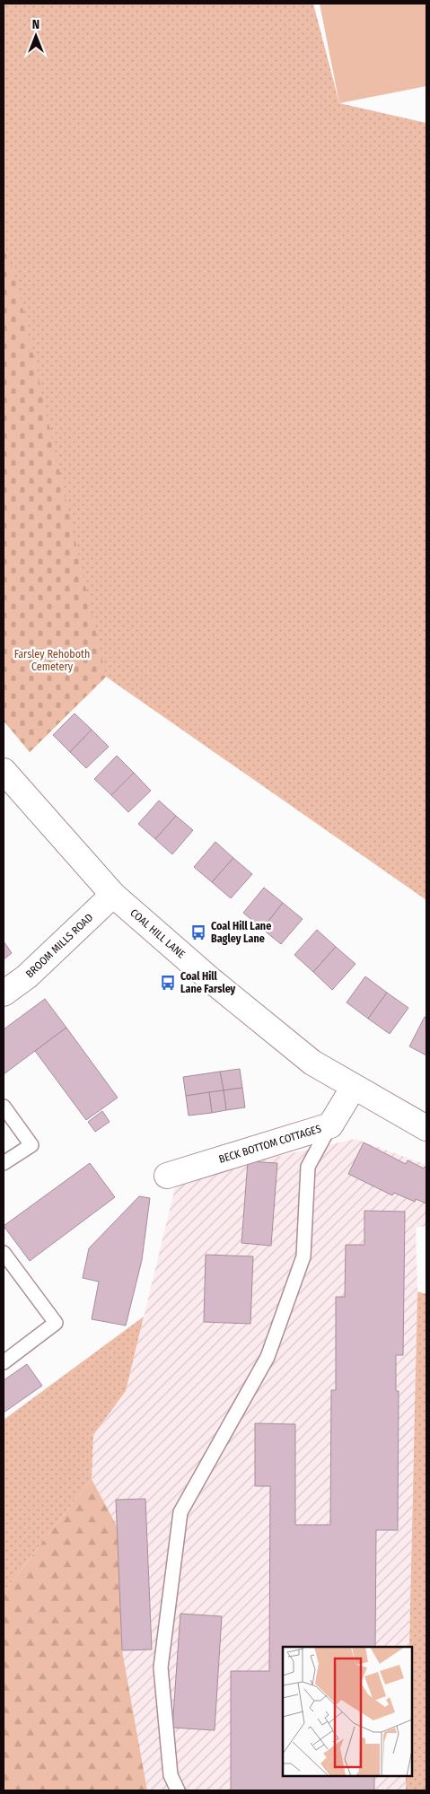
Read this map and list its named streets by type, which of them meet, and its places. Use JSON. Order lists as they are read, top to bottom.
{
  "streets": {
    "street": ["COAL HILL LANE", "BROOM MILLS ROAD", "BECK BOTTOM COTTAGES"]
  },
  "crossings": [
    ["COAL HILL LANE", "BROOM MILLS ROAD"],
    ["COAL HILL LANE", "BECK BOTTOM COTTAGES"]
  ],
  "parks": ["Farsley Rehoboth Cemetery"],
  "places": {
    "bus stop": ["Coal Hill Lane Bagley Lane", "Coal Hill Lane Farsley"]
  },
  "north": "top"
}
